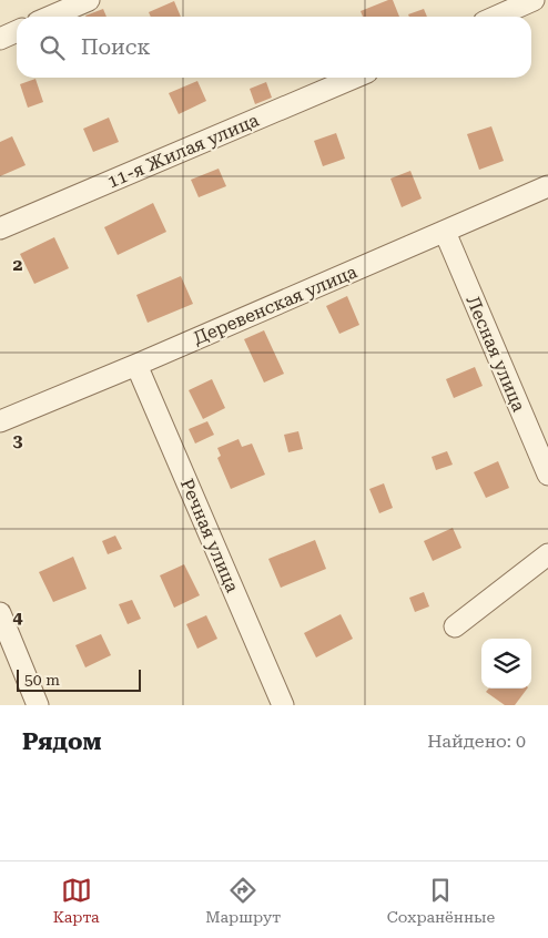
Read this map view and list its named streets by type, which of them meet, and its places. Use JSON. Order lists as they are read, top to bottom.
{
  "streets": {
    "street": [
      "11-я Жилая улица",
      "Деревенская улица",
      "Лесная улица",
      "Речная улица"
    ]
  },
  "crossings": [
    ["Деревенская улица", "Лесная улица"],
    ["Деревенская улица", "Речная улица"]
  ],
  "scale_bar": "50 m",
  "page": {
    "search": "Поиск",
    "scale": "50 m",
    "heading": ["Рядом", "Найдено: 0"],
    "nav": ["Карта", "Маршрут", "Сохранённые"]
  },
  "grid": {
    "rows": ["2", "3", "4"]
  }
}
